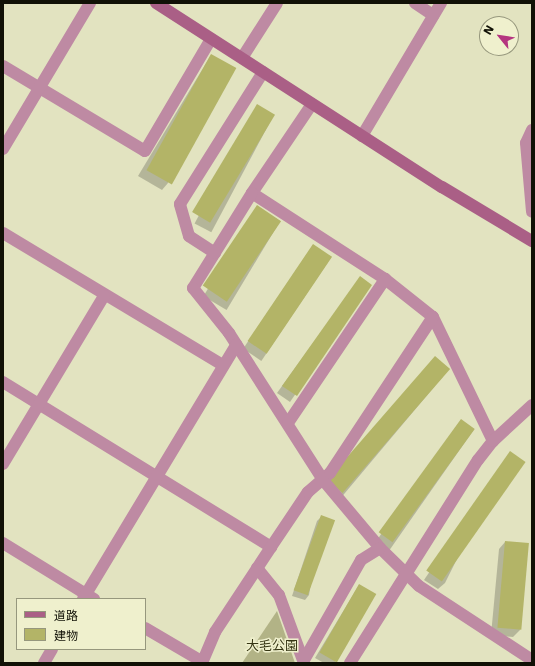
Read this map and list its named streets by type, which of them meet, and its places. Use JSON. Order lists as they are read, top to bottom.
{
  "parks": ["大毛公園"],
  "legend": ["道路", "建物"],
  "north": "top left"
}
